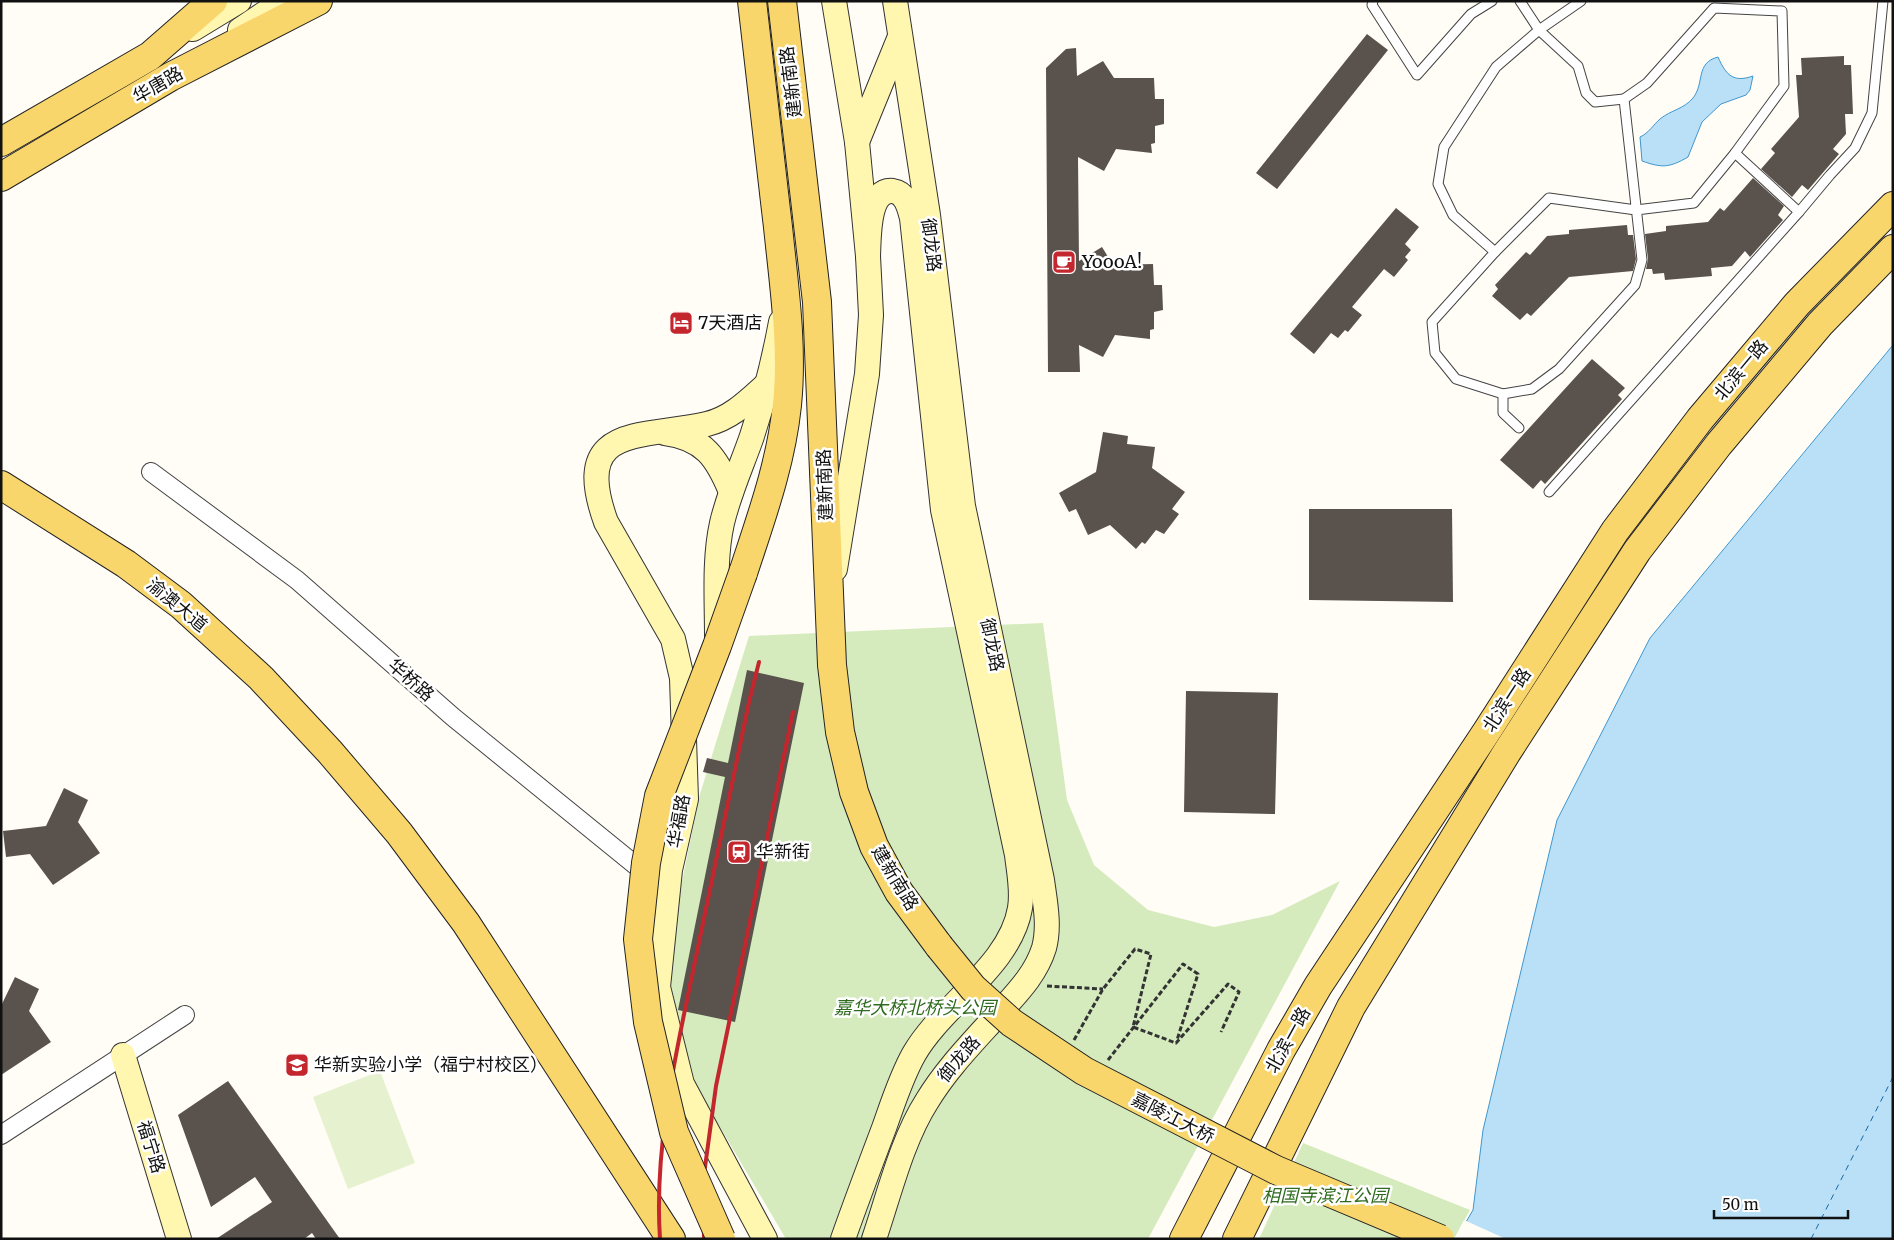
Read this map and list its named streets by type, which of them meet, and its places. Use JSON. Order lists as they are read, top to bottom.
{
  "streets": {
    "main road": [
      "建新南路",
      "华唐路",
      "御龙路",
      "北滨一路",
      "渝澳大道",
      "华福路",
      "嘉陵江大桥",
      "福宁路"
    ],
    "street": ["华桥路"]
  },
  "crossings": [
    ["建新南路", "华福路"],
    ["建新南路", "嘉陵江大桥"],
    ["华桥路", "华福路"]
  ],
  "parks": ["嘉华大桥北桥头公园", "相国寺滨江公园"],
  "places": {
    "cafe": ["YoooA!"],
    "hotel": ["7天酒店"],
    "station": ["华新街"],
    "school or university": ["华新实验小学（福宁村校区）"]
  },
  "scale_bar": "50 m"
}
